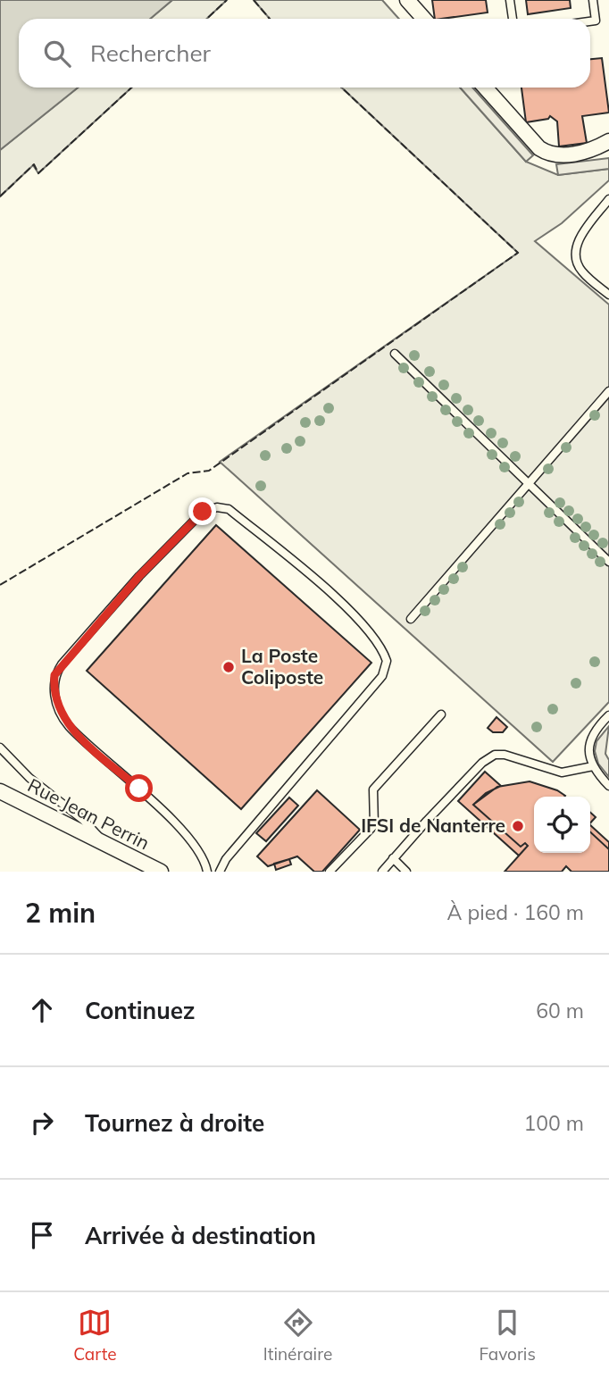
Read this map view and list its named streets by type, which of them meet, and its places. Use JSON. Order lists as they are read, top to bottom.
{
  "streets": {
    "street": ["Rue Jean Perrin"]
  },
  "places": ["La Poste Coliposte", "IFSI de Nanterre"],
  "page": {
    "search": "Rechercher",
    "heading": ["2 min", "À pied · 160 m"],
    "list": [
      ["Continuez", "60 m"],
      ["Tournez à droite", "100 m"],
      "Arrivée à destination"
    ],
    "nav": ["Carte", "Itinéraire", "Favoris"]
  }
}
